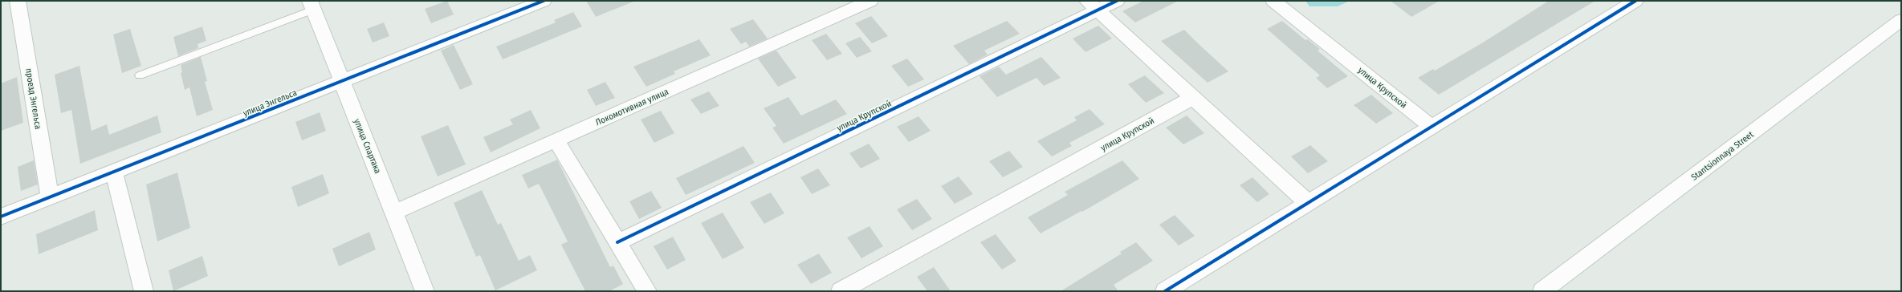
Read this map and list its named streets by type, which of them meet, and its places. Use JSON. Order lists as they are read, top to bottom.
{
  "streets": {
    "street": [
      "улица Крупской",
      "проезд Энгельса",
      "улица Энгельса",
      "Локомотивная улица",
      "улица Спартака",
      "Stantsionnaya Street"
    ]
  },
  "crossings": [
    ["проезд Энгельса", "улица Энгельса"],
    ["улица Энгельса", "улица Спартака"],
    ["Локомотивная улица", "улица Спартака"]
  ]
}
